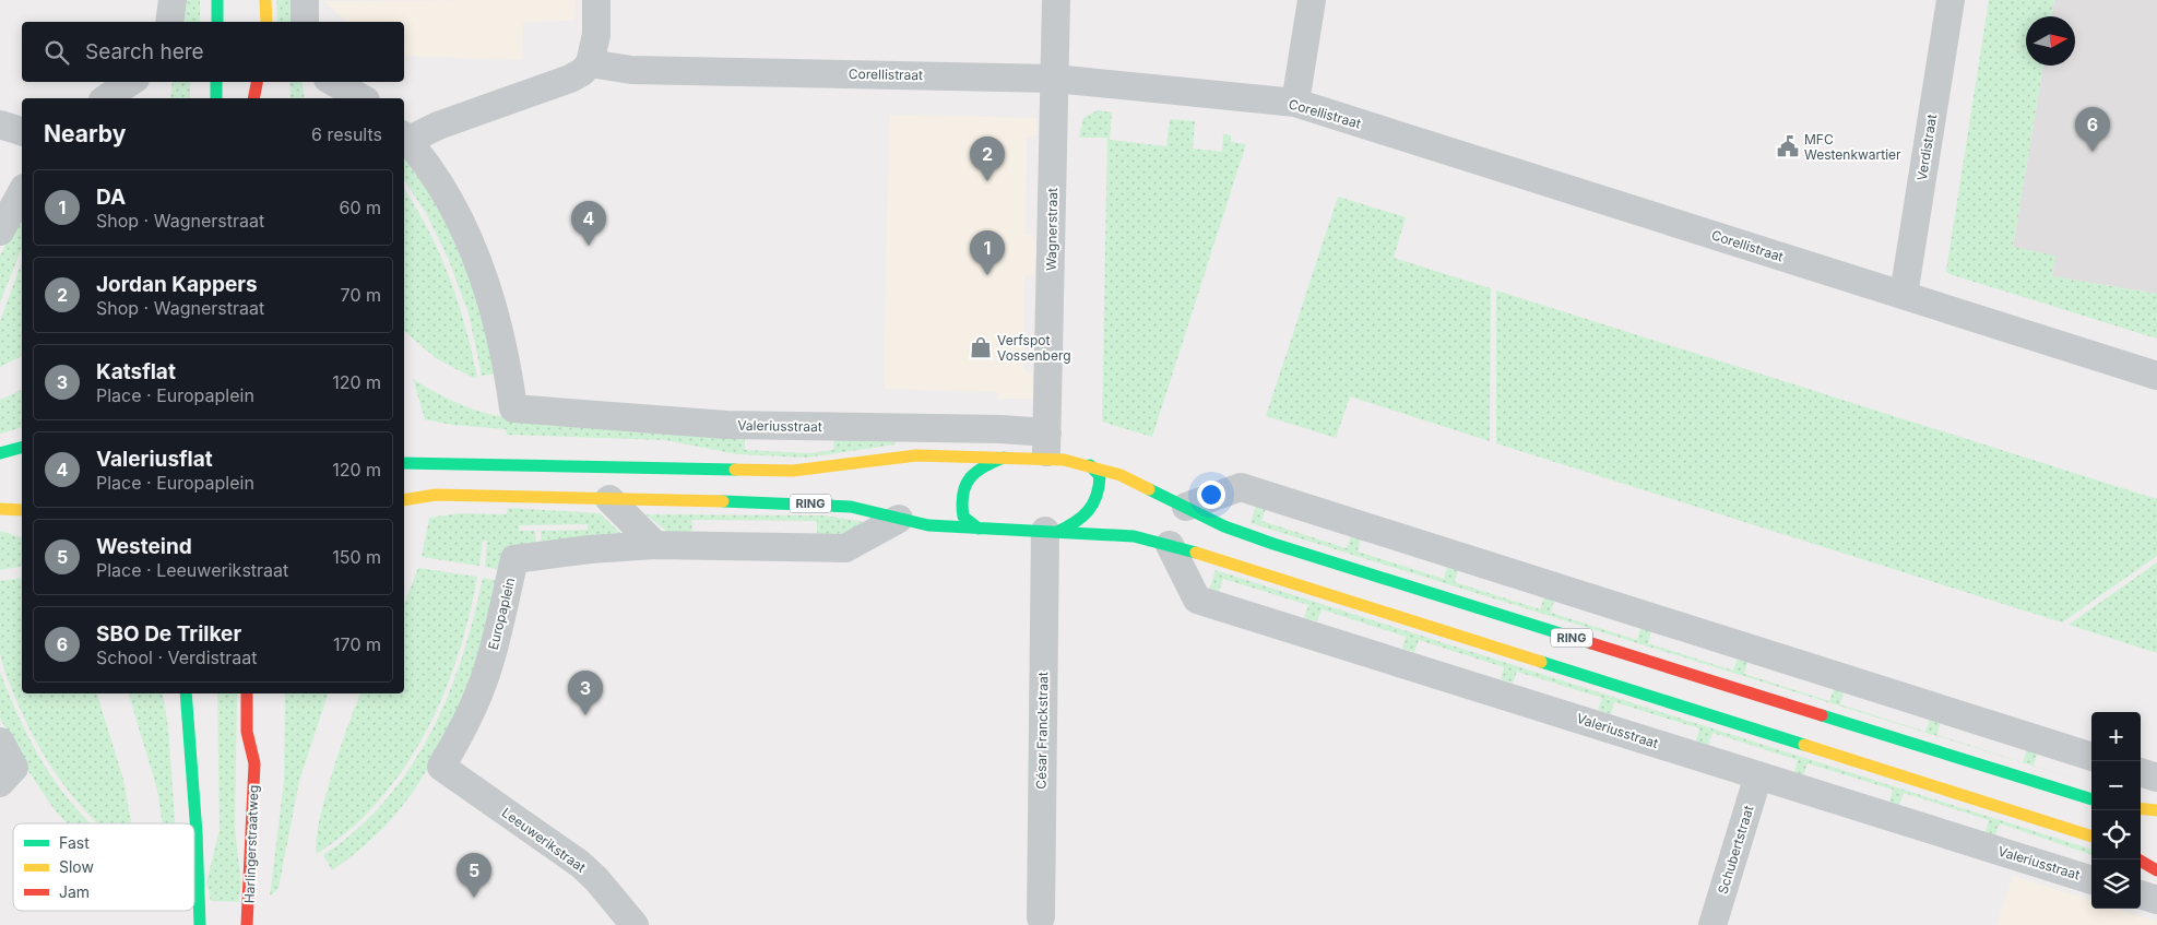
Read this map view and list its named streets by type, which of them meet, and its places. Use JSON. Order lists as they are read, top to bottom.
{
  "streets": {
    "main road": ["Valeriusstraat", "RING", "Harlingerstraatweg"],
    "street": [
      "Corellistraat",
      "Verdistraat",
      "Wagnerstraat",
      "Europaplein",
      "César Franckstraat",
      "Leeuwerikstraat",
      "Schubertstraat"
    ]
  },
  "crossings": [
    ["Corellistraat", "Verdistraat"],
    ["Corellistraat", "Wagnerstraat"],
    ["Wagnerstraat", "Valeriusstraat"],
    ["Valeriusstraat", "RING"],
    ["Valeriusstraat", "Schubertstraat"],
    ["RING", "César Franckstraat"],
    ["Europaplein", "Leeuwerikstraat"]
  ],
  "places": {
    "public building": ["MFC Westenkwartier"],
    "shop": ["Verfspot Vossenberg"]
  },
  "legend": ["Fast", "Slow", "Jam"],
  "north": "right",
  "page": {
    "search": "Search here",
    "heading": ["Nearby", "6 results"],
    "pins": [
      "6",
      "2",
      "4",
      "1",
      "3",
      "5"
    ],
    "list": [
      {
        "mark": "1",
        "name": "DA",
        "note": "Shop · Wagnerstraat",
        "value": "60 m"
      },
      {
        "mark": "2",
        "name": "Jordan Kappers",
        "note": "Shop · Wagnerstraat",
        "value": "70 m"
      },
      {
        "mark": "3",
        "name": "Katsflat",
        "note": "Place · Europaplein",
        "value": "120 m"
      },
      {
        "mark": "4",
        "name": "Valeriusflat",
        "note": "Place · Europaplein",
        "value": "120 m"
      },
      {
        "mark": "5",
        "name": "Westeind",
        "note": "Place · Leeuwerikstraat",
        "value": "150 m"
      },
      {
        "mark": "6",
        "name": "SBO De Trilker",
        "note": "School · Verdistraat",
        "value": "170 m"
      }
    ],
    "map_buttons": ["+", "−"]
  }
}
